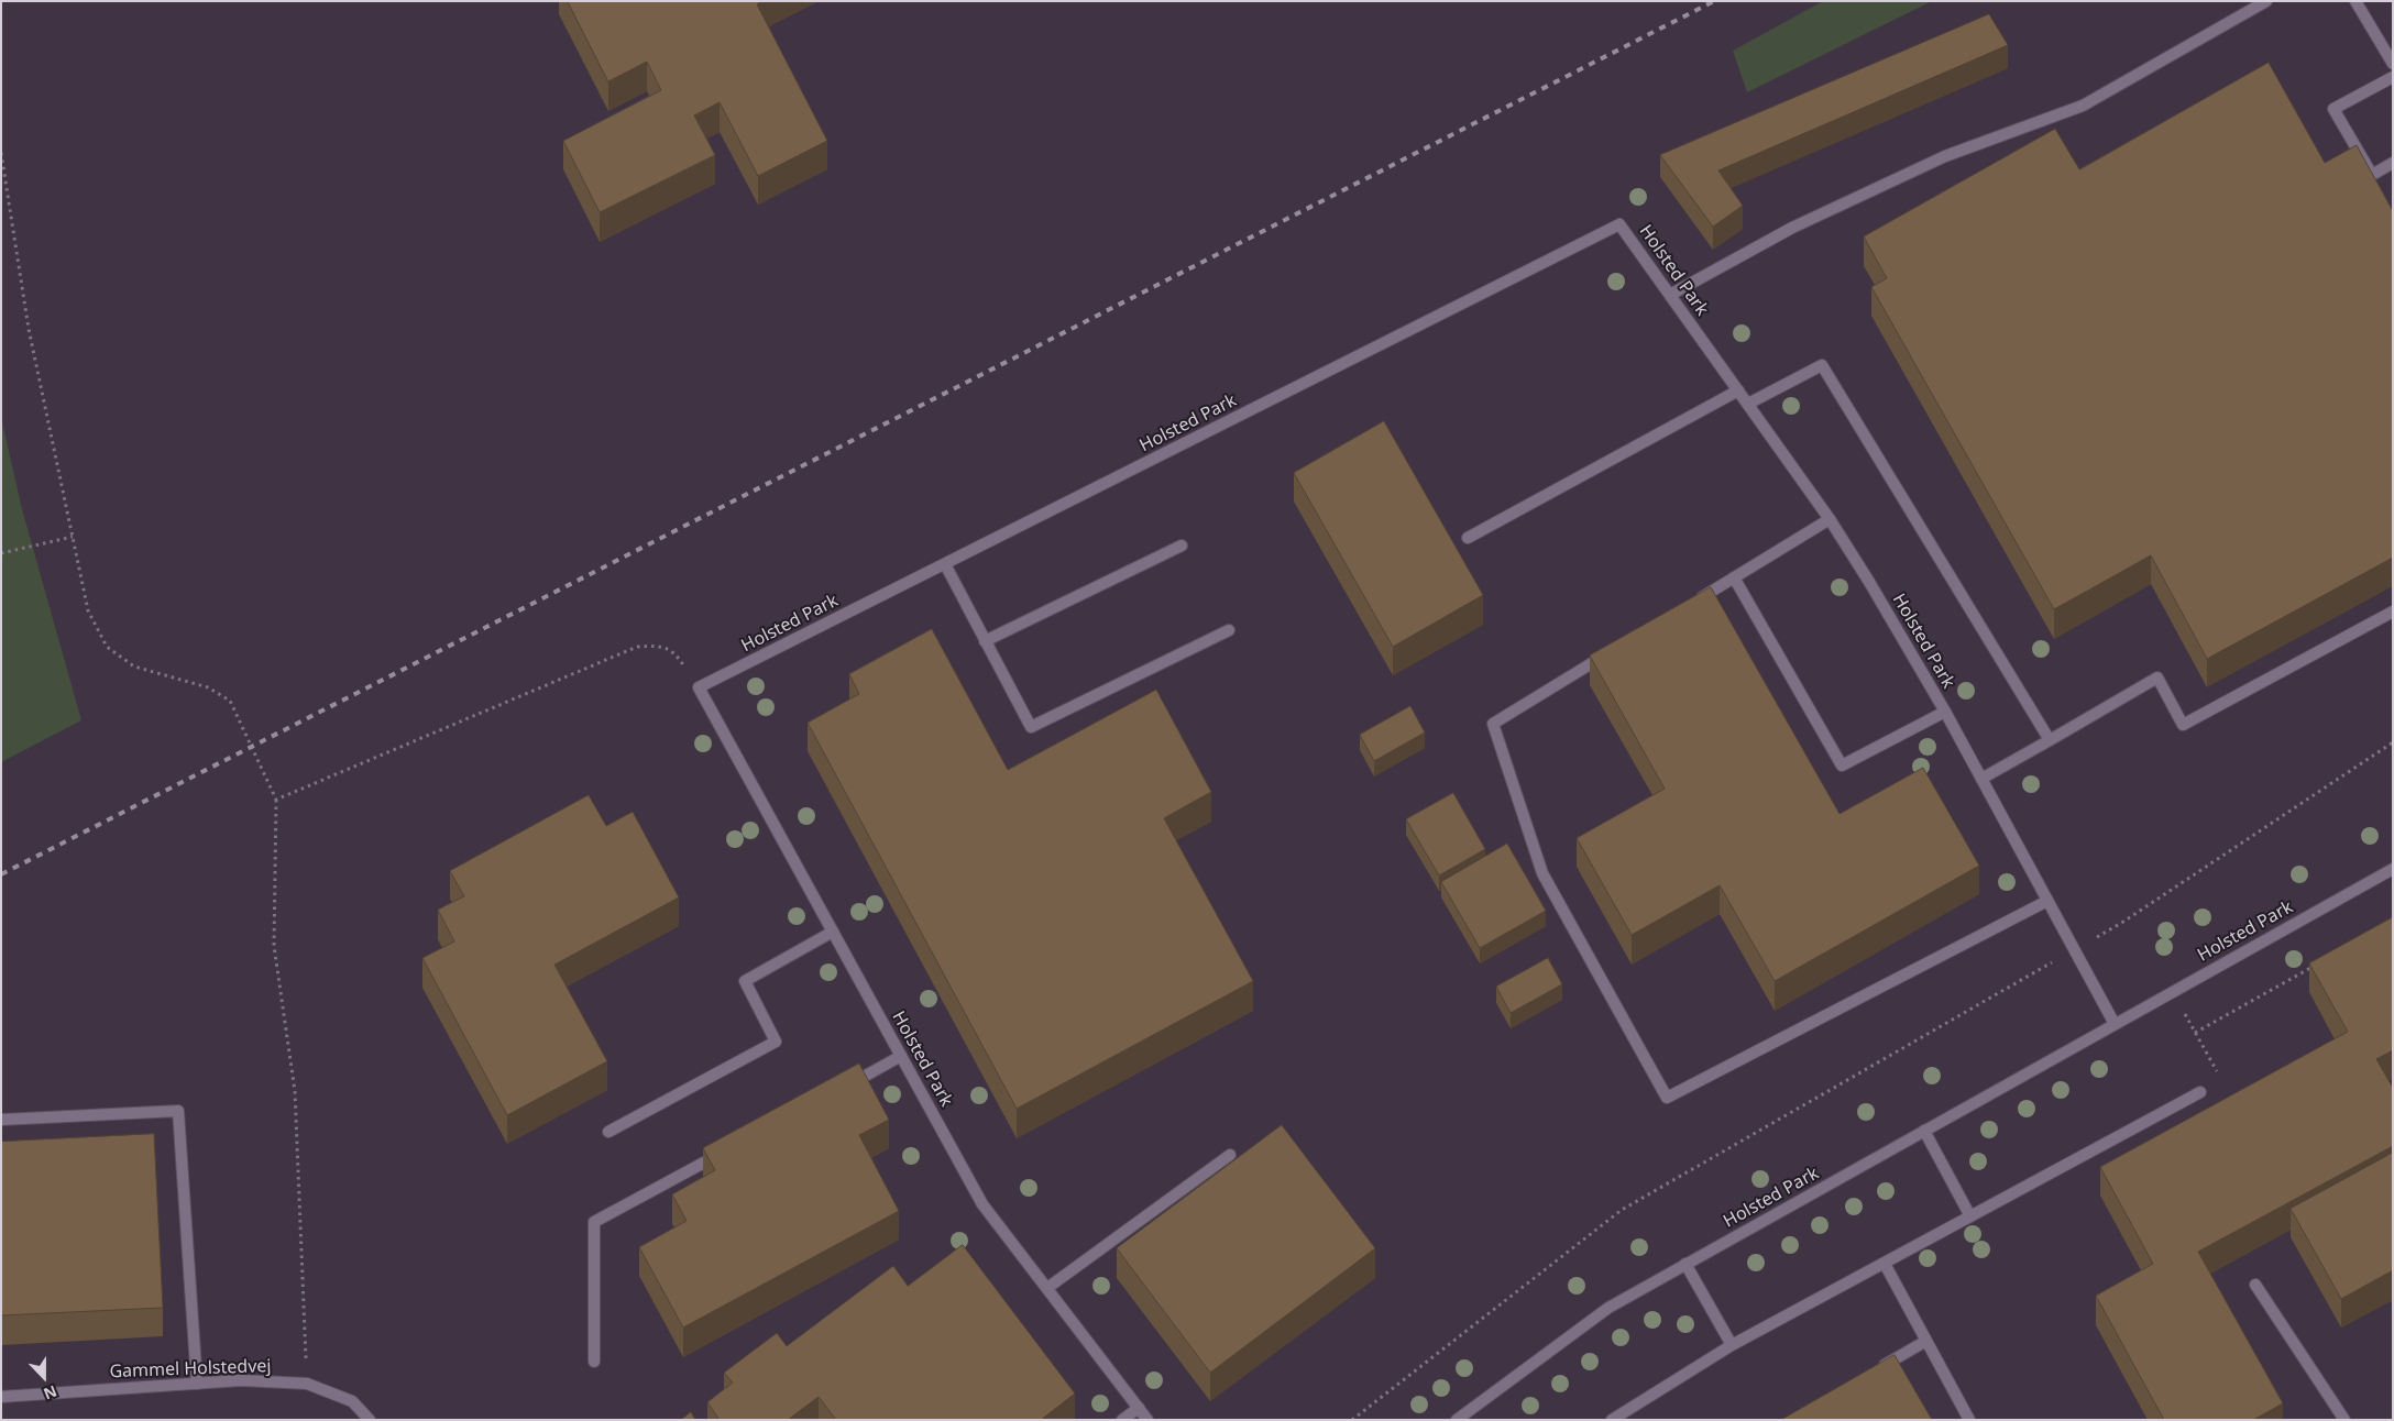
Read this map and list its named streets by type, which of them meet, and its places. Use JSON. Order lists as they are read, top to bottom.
{
  "streets": {
    "street": ["Holsted Park", "Gammel Holstedvej"]
  },
  "north": "bottom"
}
